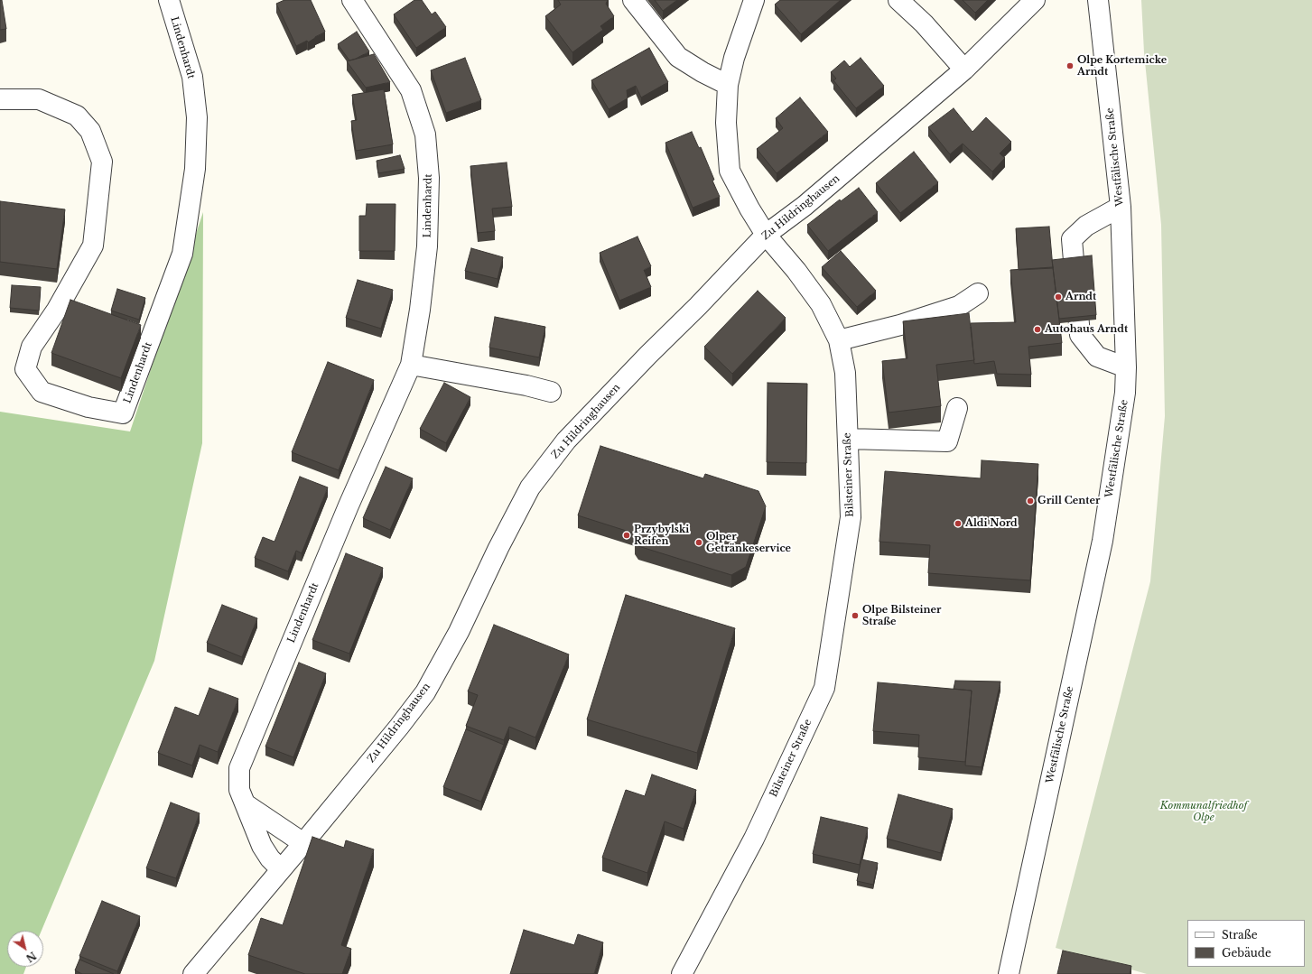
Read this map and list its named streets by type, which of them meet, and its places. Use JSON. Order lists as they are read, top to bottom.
{
  "streets": {
    "street": [
      "Lindenhardt",
      "Westfälische Straße",
      "Zu Hildringhausen",
      "Bilsteiner Straße"
    ]
  },
  "crossings": [
    ["Lindenhardt", "Zu Hildringhausen"],
    ["Zu Hildringhausen", "Bilsteiner Straße"]
  ],
  "parks": ["Kommunalfriedhof Olpe"],
  "places": [
    "Olpe Kortemicke Arndt",
    "Arndt",
    "Autohaus Arndt",
    "Grill Center",
    "Aldi Nord",
    "Przybylski Reifen",
    "Olper Getränkeservice",
    "Olpe Bilsteiner Straße"
  ],
  "legend": ["Straße", "Gebäude"],
  "north": "bottom right"
}
